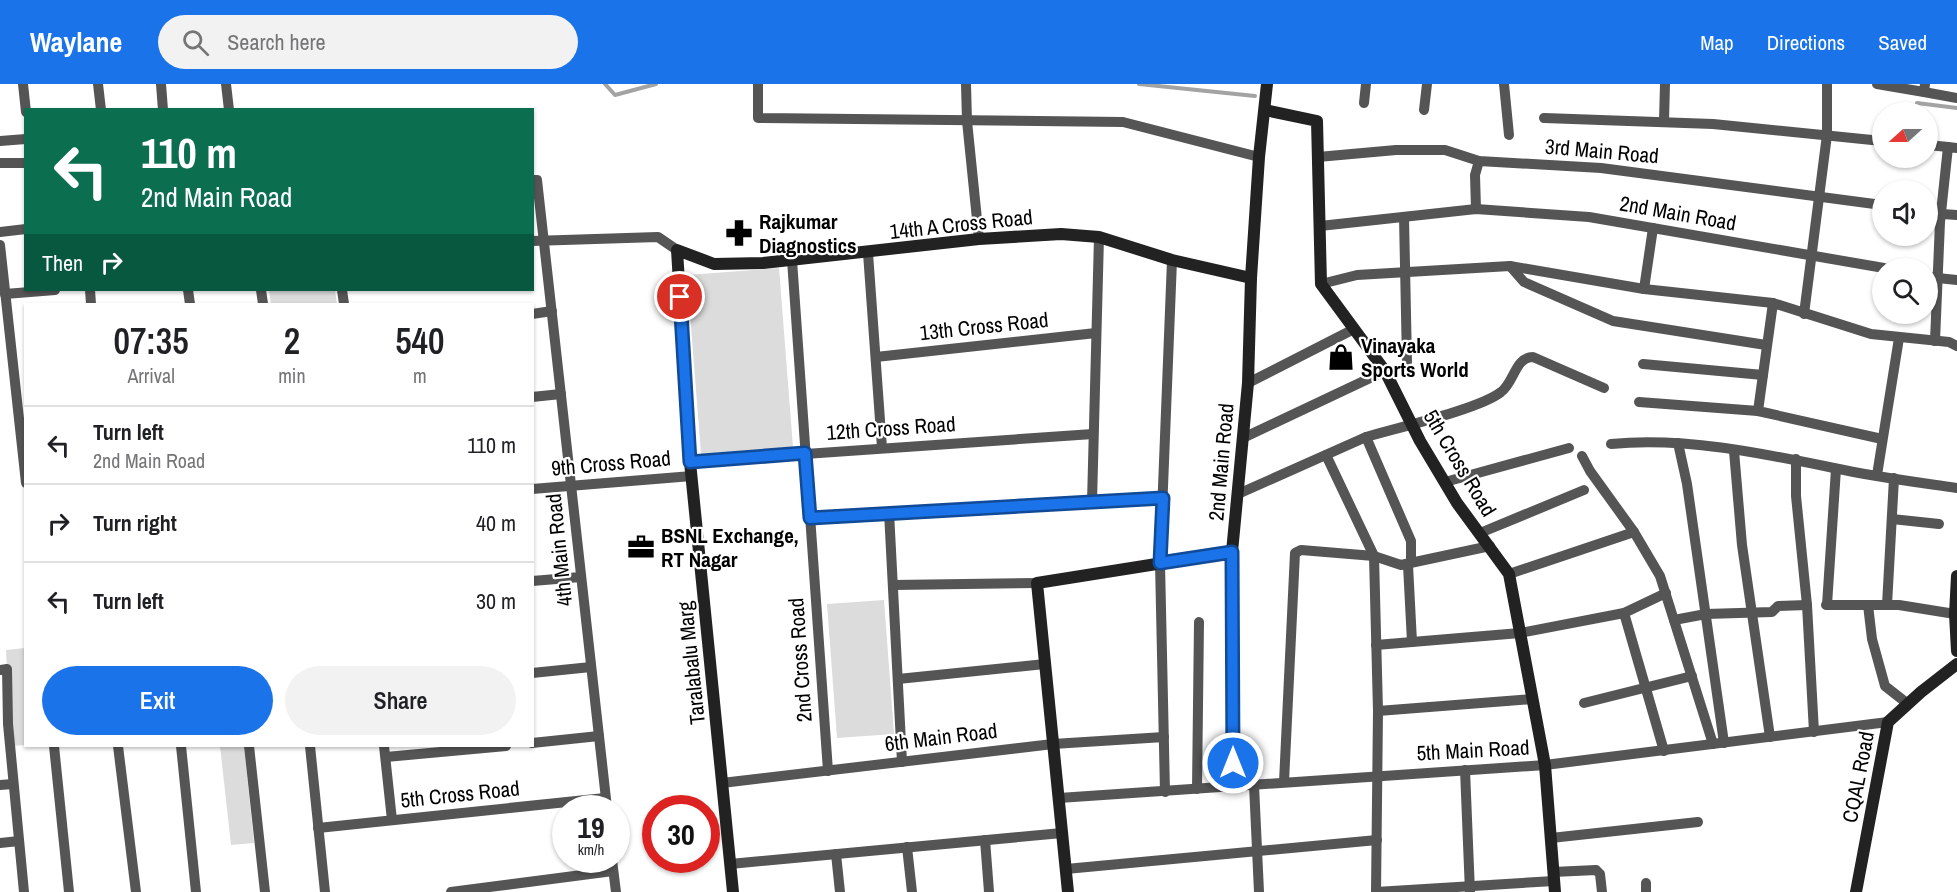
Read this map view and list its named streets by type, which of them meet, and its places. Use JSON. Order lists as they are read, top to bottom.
{
  "streets": {
    "street": [
      "3rd Main Road",
      "2nd Main Road",
      "14th A Cross Road",
      "13th Cross Road",
      "12th Cross Road",
      "9th Cross Road",
      "5th Cross Road",
      "4th Main Road",
      "2nd Cross Road",
      "Taralabalu Marg",
      "6th Main Road",
      "5th Main Road",
      "CQAL Road"
    ]
  },
  "crossings": [
    ["2nd Main Road", "14th A Cross Road"],
    ["14th A Cross Road", "4th Main Road"],
    ["14th A Cross Road", "2nd Cross Road"],
    ["14th A Cross Road", "Taralabalu Marg"],
    ["12th Cross Road", "2nd Cross Road"],
    ["12th Cross Road", "Taralabalu Marg"],
    ["9th Cross Road", "4th Main Road"],
    ["9th Cross Road", "Taralabalu Marg"],
    ["5th Cross Road", "5th Main Road"],
    ["2nd Cross Road", "6th Main Road"],
    ["Taralabalu Marg", "6th Main Road"],
    ["5th Main Road", "CQAL Road"]
  ],
  "places": {
    "pharmacy": ["Rajkumar Diagnostics"],
    "shop": ["Vinayaka Sports World"],
    "office": ["BSNL Exchange, RT Nagar"]
  },
  "north": "left",
  "page": {
    "header": "Waylane",
    "search": "Search here",
    "nav": ["Map", "Directions", "Saved"],
    "turn": ["110 m", "2nd Main Road"],
    "then": "Then",
    "eta": [
      "07:35",
      "Arrival",
      "2",
      "min",
      "540",
      "m"
    ],
    "list": [
      {
        "name": "Turn left",
        "note": "2nd Main Road",
        "value": "110 m"
      },
      {
        "name": "Turn right",
        "value": "40 m"
      },
      {
        "name": "Turn left",
        "value": "30 m"
      }
    ],
    "buttons": ["Exit", "Share"],
    "speed": "19 km/h",
    "limit": "30"
  }
}
